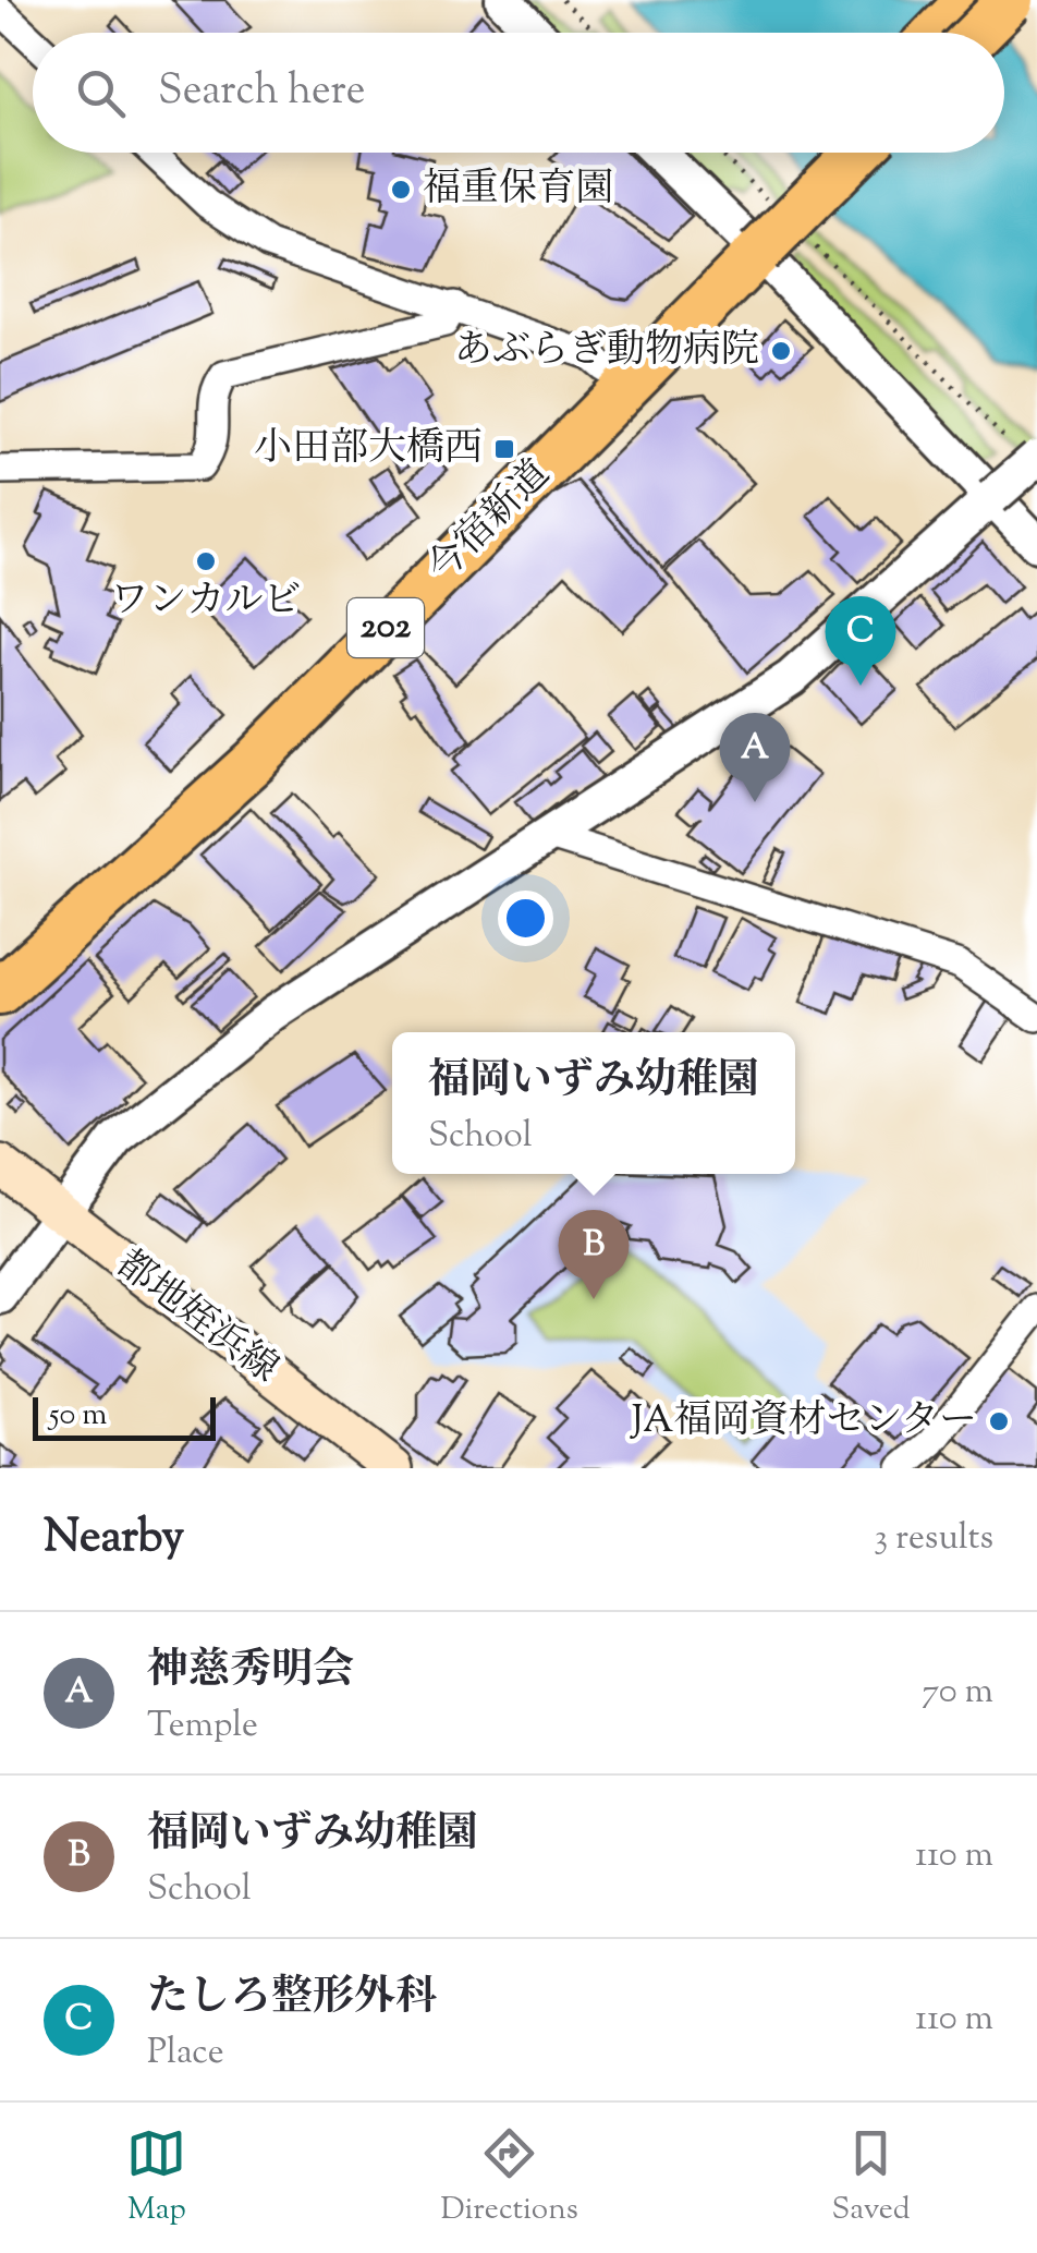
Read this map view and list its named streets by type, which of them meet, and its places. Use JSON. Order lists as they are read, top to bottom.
{
  "streets": {
    "highway": ["今宿新道", "202"],
    "main road": ["都地姪浜線"]
  },
  "places": {
    "other": [
      "福重保育園",
      "あぶらぎ動物病院",
      "ワンカルビ",
      "JA福岡資材センター"
    ],
    "transit": ["小田部大橋西"]
  },
  "scale_bar": "50 m",
  "page": {
    "search": "Search here",
    "pins": ["C", "A", "B"],
    "popup": ["福岡いずみ幼稚園", "School"],
    "scale": "50 m",
    "heading": ["Nearby", "3 results"],
    "list": [
      {
        "mark": "A",
        "name": "神慈秀明会",
        "note": "Temple",
        "value": "70 m"
      },
      {
        "mark": "B",
        "name": "福岡いずみ幼稚園",
        "note": "School",
        "value": "110 m"
      },
      {
        "mark": "C",
        "name": "たしろ整形外科",
        "note": "Place",
        "value": "110 m"
      }
    ],
    "nav": ["Map", "Directions", "Saved"]
  }
}
